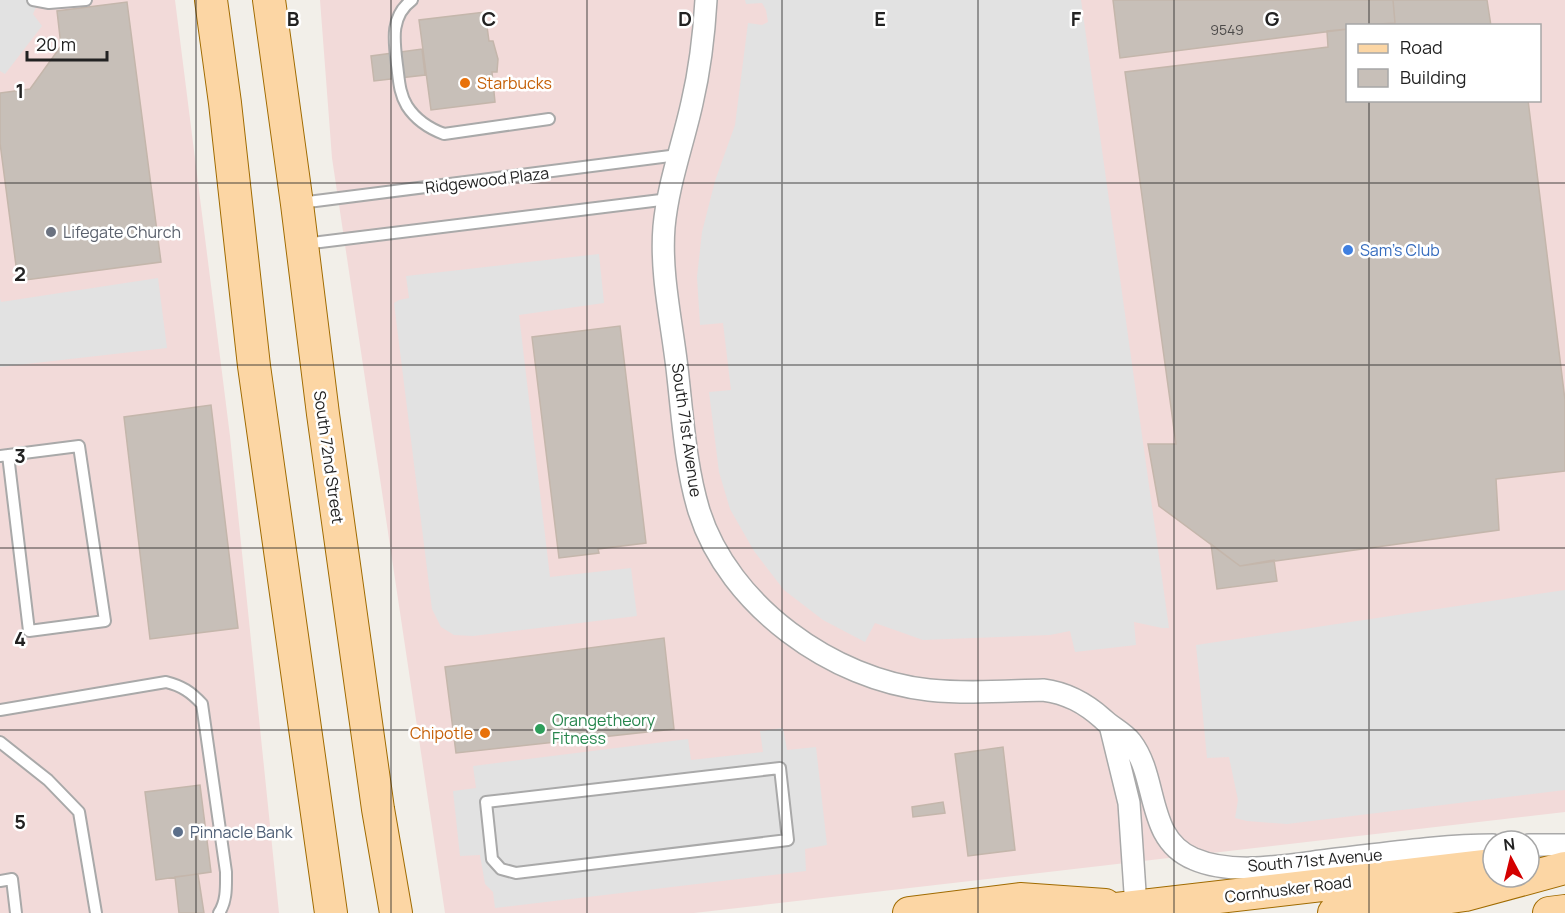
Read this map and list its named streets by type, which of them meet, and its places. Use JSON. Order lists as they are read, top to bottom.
{
  "streets": {
    "main road": ["South 72nd Street", "Cornhusker Road"],
    "street": ["South 71st Avenue"],
    "lane": ["Ridgewood Plaza"]
  },
  "crossings": [
    ["Ridgewood Plaza", "South 71st Avenue"],
    ["Ridgewood Plaza", "South 72nd Street"]
  ],
  "places": [
    "Starbucks",
    "Lifegate Church",
    "Sam's Club",
    "Orangetheory Fitness",
    "Chipotle",
    "Pinnacle Bank"
  ],
  "house_numbers": ["9549"],
  "legend": ["Road", "Building"],
  "scale_bar": "20 m",
  "north": "top",
  "grid": {
    "columns": [
      "B",
      "C",
      "D",
      "E",
      "F",
      "G"
    ],
    "rows": [
      "1",
      "2",
      "3",
      "4",
      "5"
    ]
  }
}
